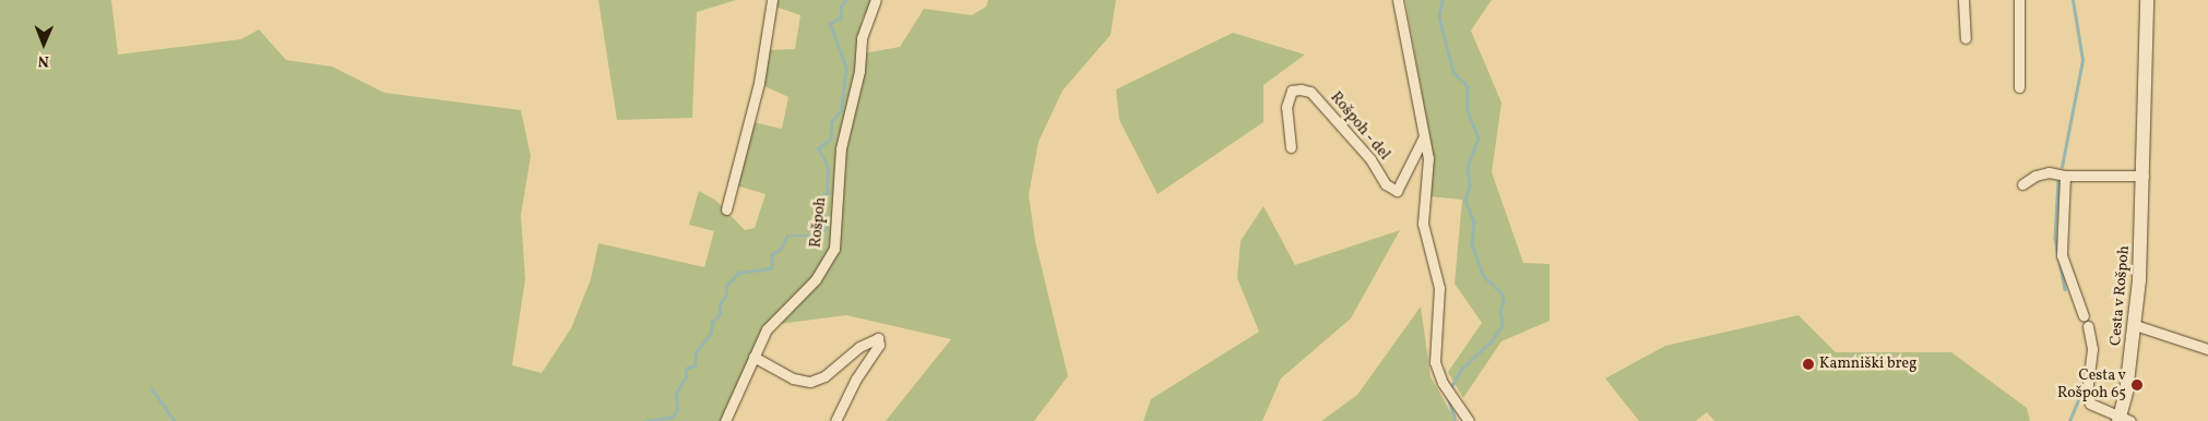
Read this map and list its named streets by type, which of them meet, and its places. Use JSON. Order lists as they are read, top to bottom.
{
  "streets": {
    "street": ["Rošpoh - del", "Rošpoh", "Cesta v Rošpoh"]
  },
  "places": ["Kamniški breg", "Cesta v Rošpoh 65"],
  "north": "bottom"
}
